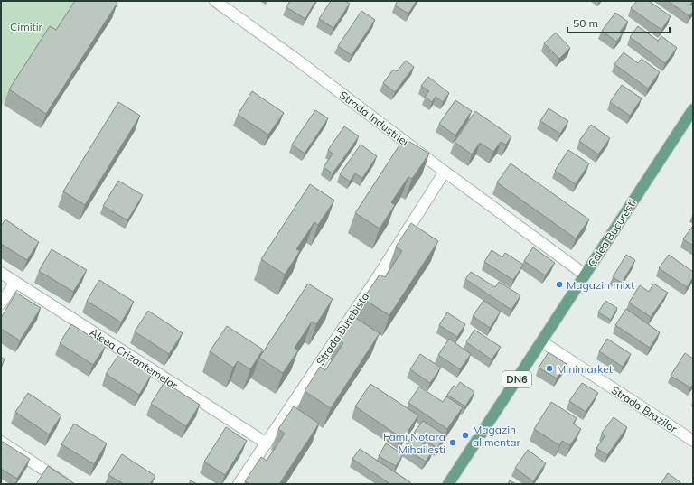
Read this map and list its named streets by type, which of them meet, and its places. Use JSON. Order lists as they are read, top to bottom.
{
  "streets": {
    "main road": ["Calea București", "DN6"],
    "street": [
      "Strada Industriei",
      "Strada Burebista",
      "Aleea Crizantemelor",
      "Strada Brazilor"
    ]
  },
  "crossings": [
    ["Strada Industriei", "Calea București"],
    ["Strada Industriei", "Strada Burebista"],
    ["Calea București", "Strada Brazilor"],
    ["Strada Burebista", "Aleea Crizantemelor"]
  ],
  "parks": ["Cimitir"],
  "places": [
    "Magazin mixt",
    "Minimarket",
    "Magazin alimentar",
    "Fami Notara Mihailesti"
  ],
  "scale_bar": "50 m"
}
